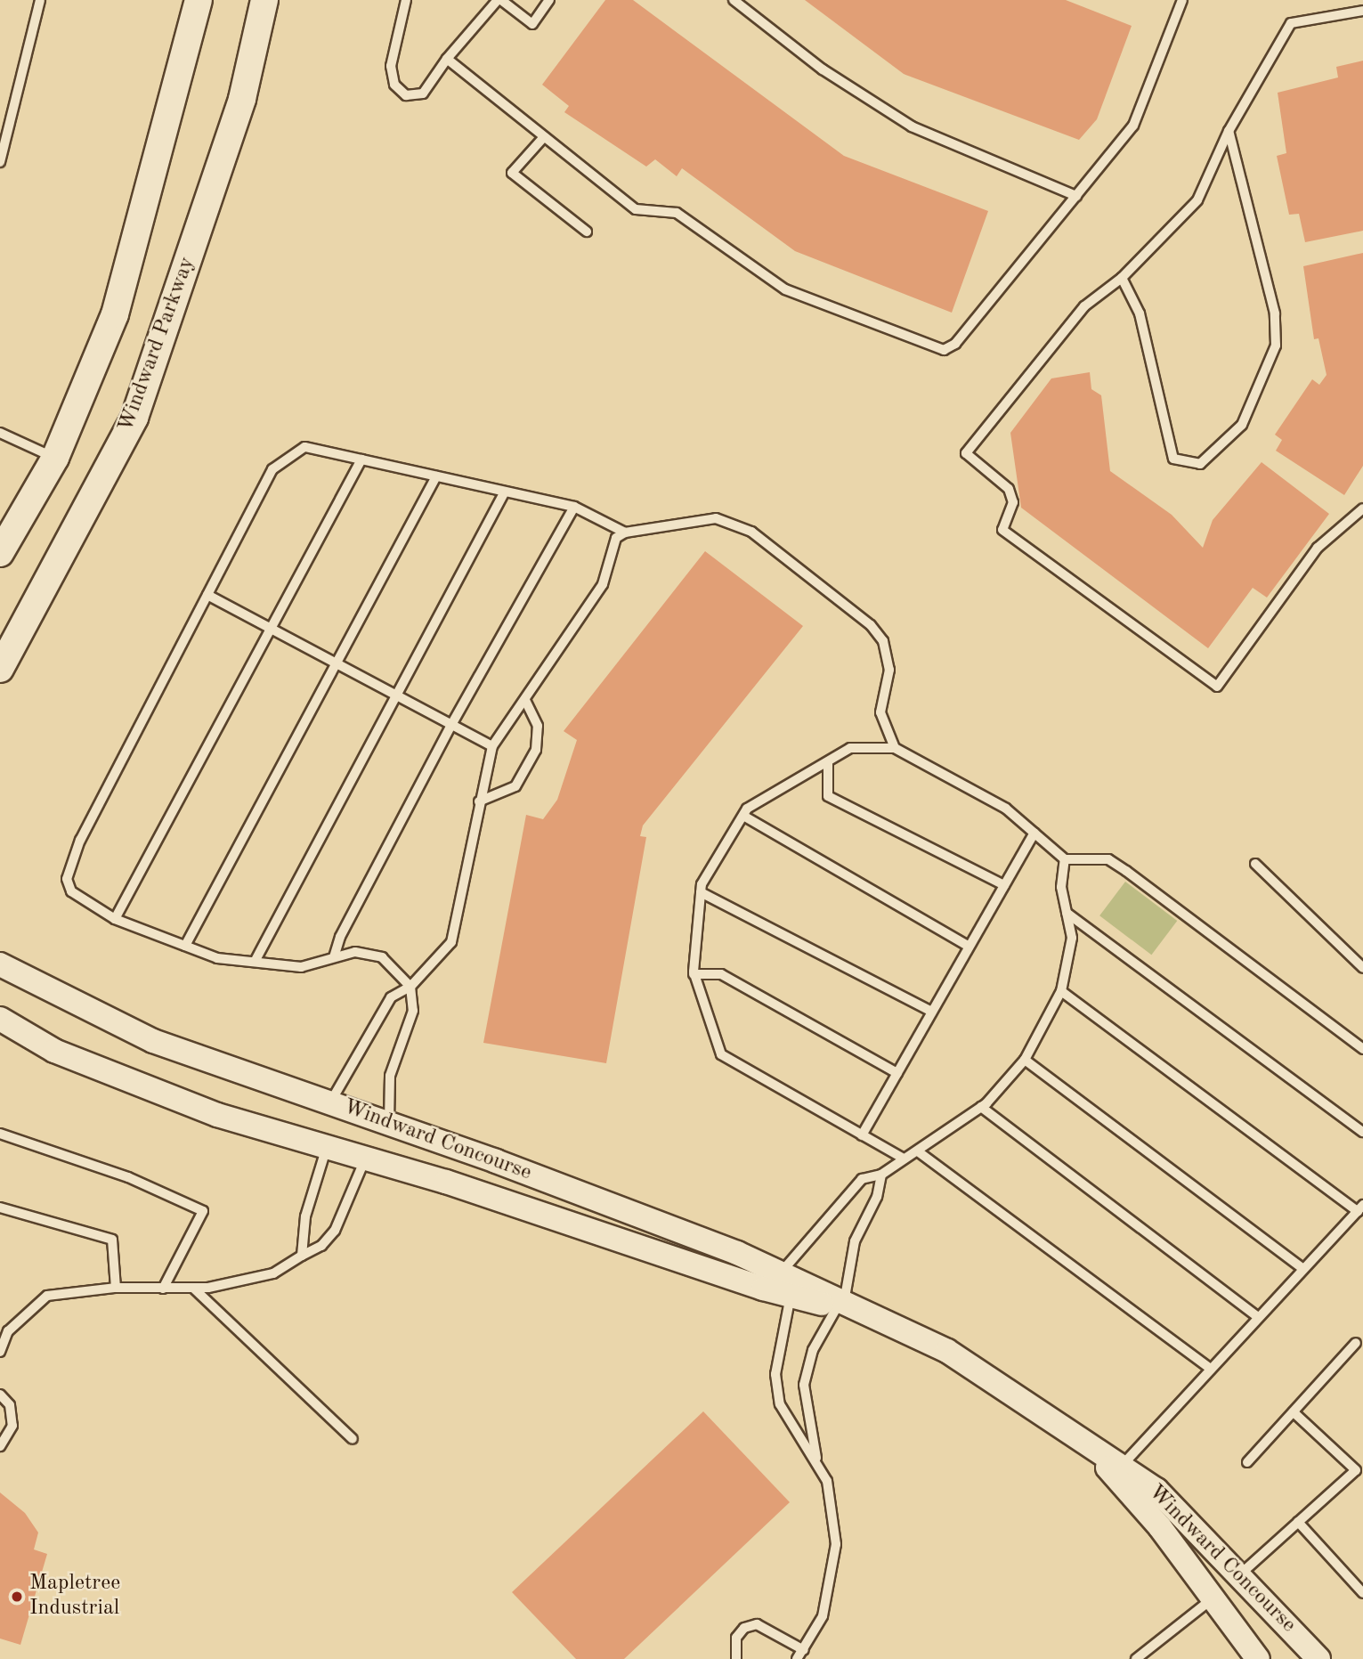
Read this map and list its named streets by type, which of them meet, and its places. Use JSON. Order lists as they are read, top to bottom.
{
  "streets": {
    "main road": ["Windward Parkway"],
    "street": ["Windward Concourse"]
  },
  "places": ["Mapletree Industrial"]
}
